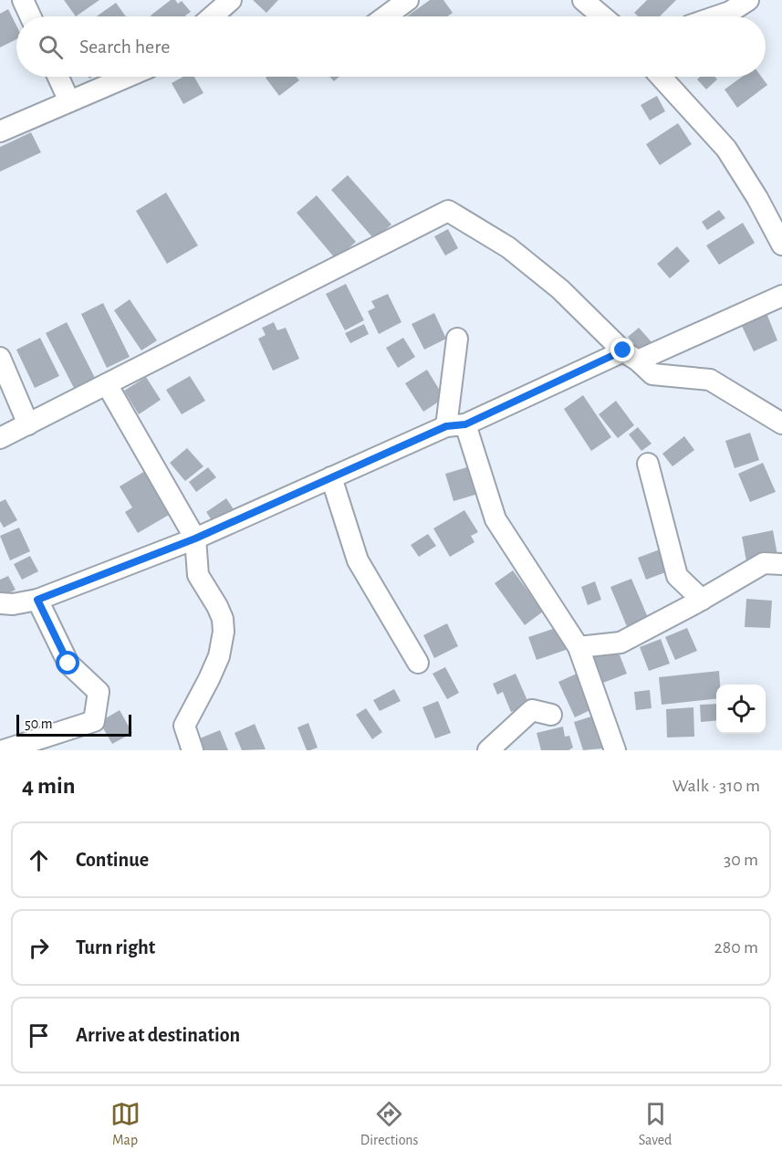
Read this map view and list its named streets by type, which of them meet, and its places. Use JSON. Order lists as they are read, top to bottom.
{
  "scale_bar": "50 m",
  "page": {
    "search": "Search here",
    "scale": "50 m",
    "heading": ["4 min", "Walk · 310 m"],
    "list": [
      ["Continue", "30 m"],
      ["Turn right", "280 m"],
      "Arrive at destination"
    ],
    "nav": ["Map", "Directions", "Saved"]
  }
}
